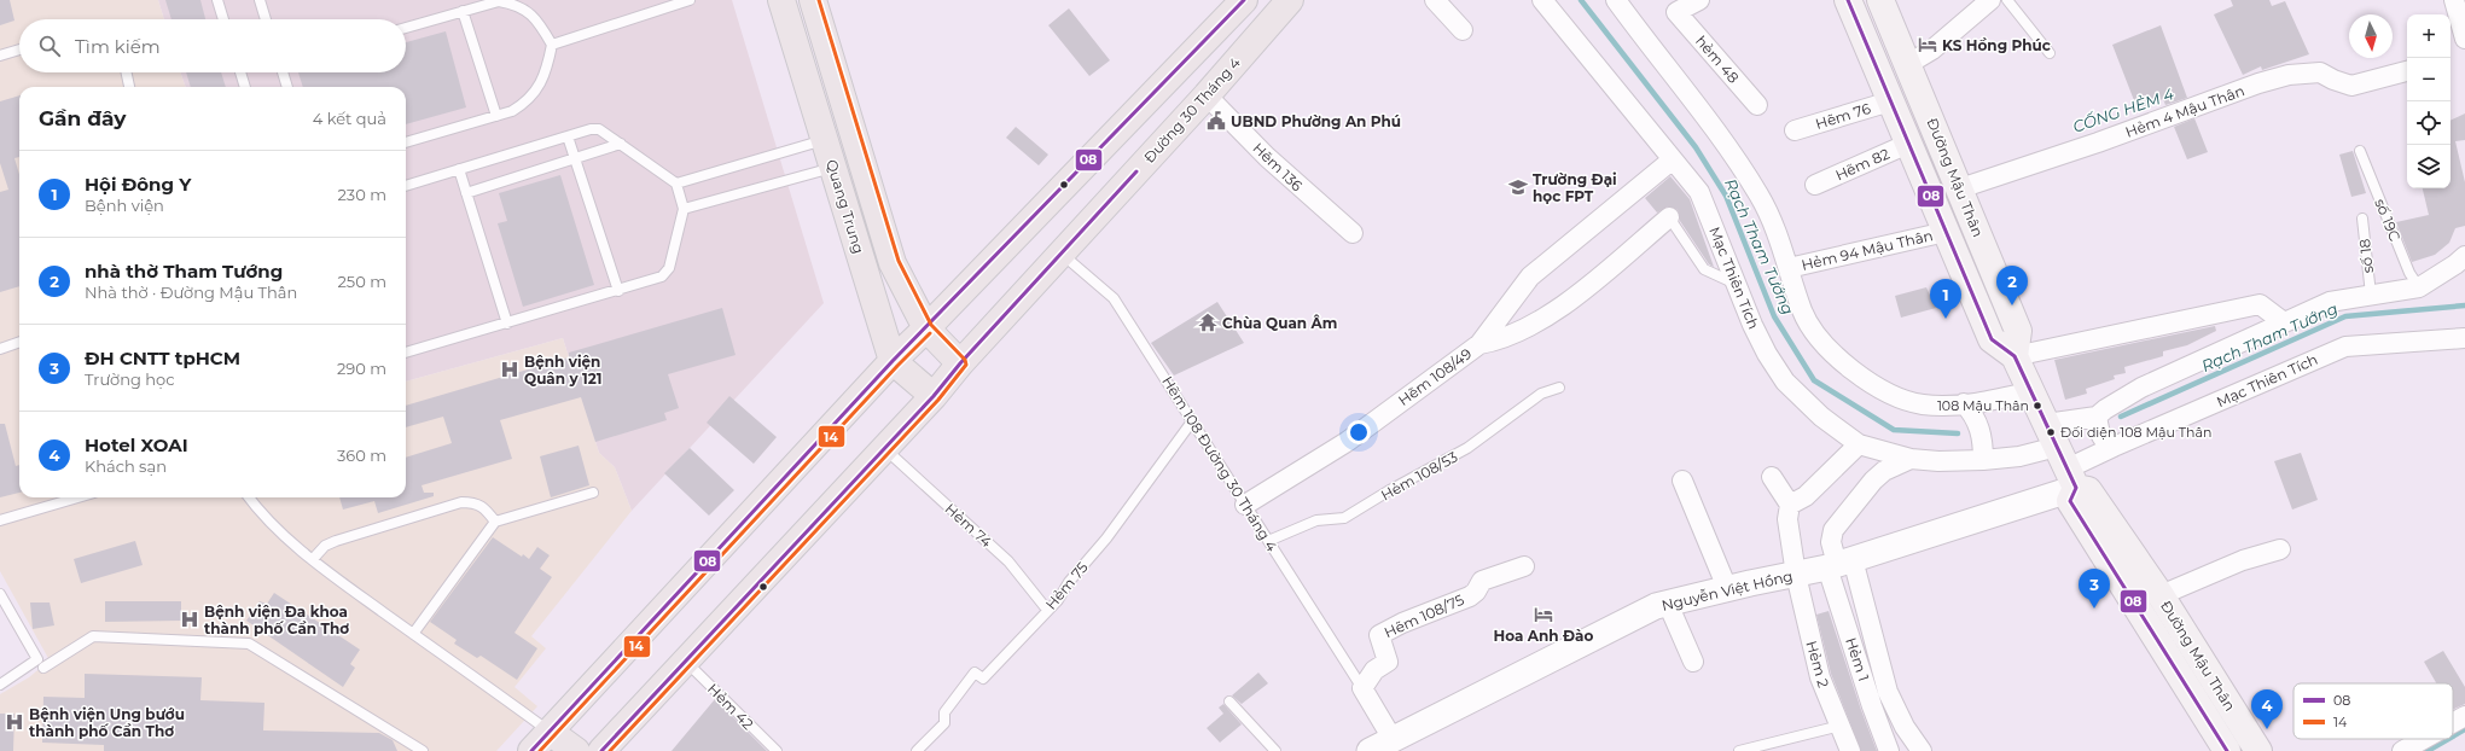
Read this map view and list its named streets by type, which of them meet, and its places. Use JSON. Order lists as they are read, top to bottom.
{
  "streets": {
    "main road": ["Đường 30 Tháng 4", "Đường Mậu Thân", "Quang Trung"],
    "street": [
      "hẻm 48",
      "Hẻm 4 Mậu Thân",
      "Hẽm 76",
      "Hẽm 82",
      "Hẽm 136",
      "Hẻm 94 Mậu Thân",
      "Mạc Thiên Tích",
      "Hẽm 108/49",
      "Nguyễn Việt Hồng",
      "Hẽm 108/75",
      "Hẻm 1",
      "Hẻm 2"
    ],
    "lane": [
      "số 19C",
      "số 18",
      "Hẽm 108 Đường 30 Tháng 4",
      "Hẻm 108/53",
      "Hẻm 74",
      "Hẻm 75",
      "Hẻm 42"
    ]
  },
  "crossings": [
    ["Đường 30 Tháng 4", "Hẽm 136"],
    ["Đường 30 Tháng 4", "Quang Trung"],
    ["Đường 30 Tháng 4", "Hẽm 108 Đường 30 Tháng 4"],
    ["Đường 30 Tháng 4", "Hẻm 74"],
    ["Đường 30 Tháng 4", "Hẻm 42"],
    ["Hẻm 4 Mậu Thân", "Đường Mậu Thân"],
    ["Hẽm 76", "Đường Mậu Thân"],
    ["Hẽm 82", "Đường Mậu Thân"],
    ["Đường Mậu Thân", "Hẻm 94 Mậu Thân"],
    ["Đường Mậu Thân", "Mạc Thiên Tích"],
    ["Đường Mậu Thân", "Nguyễn Việt Hồng"],
    ["số 19C", "Mạc Thiên Tích"],
    ["số 18", "Mạc Thiên Tích"],
    ["Mạc Thiên Tích", "Nguyễn Việt Hồng"],
    ["Hẽm 108/49", "Hẽm 108 Đường 30 Tháng 4"],
    ["Hẽm 108 Đường 30 Tháng 4", "Hẻm 108/53"],
    ["Hẽm 108 Đường 30 Tháng 4", "Hẻm 75"],
    ["Hẽm 108 Đường 30 Tháng 4", "Hẽm 108/75"],
    ["Hẻm 74", "Hẻm 75"],
    ["Nguyễn Việt Hồng", "Hẻm 1"],
    ["Nguyễn Việt Hồng", "Hẻm 2"]
  ],
  "water": ["CỐNG HẺM 4", "Rạch Tham Tướng"],
  "places": {
    "hotel": ["KS Hồng Phúc", "Hoa Anh Đào"],
    "public building": ["UBND Phường An Phú"],
    "school or university": ["Trường Đại học FPT"],
    "temple": ["Chùa Quan Âm"],
    "hospital": ["Bệnh viện Quân y 121", "Bệnh viện Đa khoa thành phố Cần Thơ", "Bệnh viện Ung bướu thành phố Cần Thơ"],
    "other": ["108 Mậu Thân", "Đối diện 108 Mậu Thân"]
  },
  "lines": ["transit line 08", "transit line 14"],
  "legend": ["08", "14"],
  "north": "bottom",
  "page": {
    "map_buttons": ["+", "−"],
    "search": "Tìm kiếm",
    "heading": ["Gần đây", "4 kết quả"],
    "list": [
      {
        "mark": "1",
        "name": "Hội Đông Y",
        "note": "Bệnh viện",
        "value": "230 m"
      },
      {
        "mark": "2",
        "name": "nhà thờ Tham Tướng",
        "note": "Nhà thờ · Đường Mậu Thân",
        "value": "250 m"
      },
      {
        "mark": "3",
        "name": "ĐH CNTT tpHCM",
        "note": "Trường học",
        "value": "290 m"
      },
      {
        "mark": "4",
        "name": "Hotel XOAI",
        "note": "Khách sạn",
        "value": "360 m"
      }
    ],
    "pins": [
      "2",
      "1",
      "3",
      "4"
    ]
  }
}
